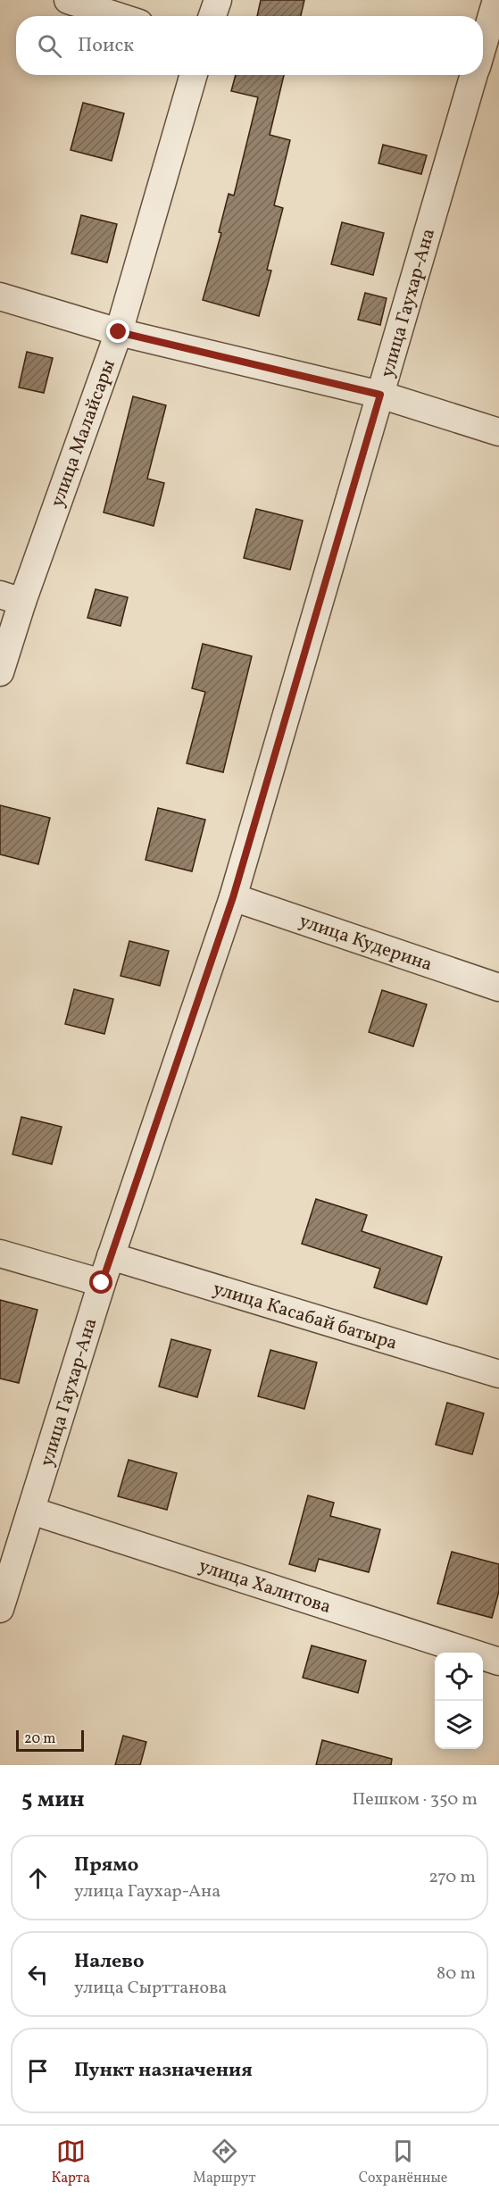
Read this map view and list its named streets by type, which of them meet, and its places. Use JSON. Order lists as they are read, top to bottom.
{
  "streets": {
    "street": [
      "улица Гаухар-Ана",
      "улица Малайсары",
      "улица Кудерина",
      "улица Касабай батыра",
      "улица Халитова"
    ]
  },
  "crossings": [
    ["улица Гаухар-Ана", "улица Кудерина"],
    ["улица Гаухар-Ана", "улица Касабай батыра"],
    ["улица Гаухар-Ана", "улица Халитова"]
  ],
  "scale_bar": "20 m",
  "page": {
    "search": "Поиск",
    "scale": "20 m",
    "heading": ["5 мин", "Пешком · 350 m"],
    "list": [
      ["Прямо", "улица Гаухар-Ана", "270 m"],
      ["Налево", "улица Сырттанова", "80 m"],
      "Пункт назначения"
    ],
    "nav": ["Карта", "Маршрут", "Сохранённые"]
  }
}
